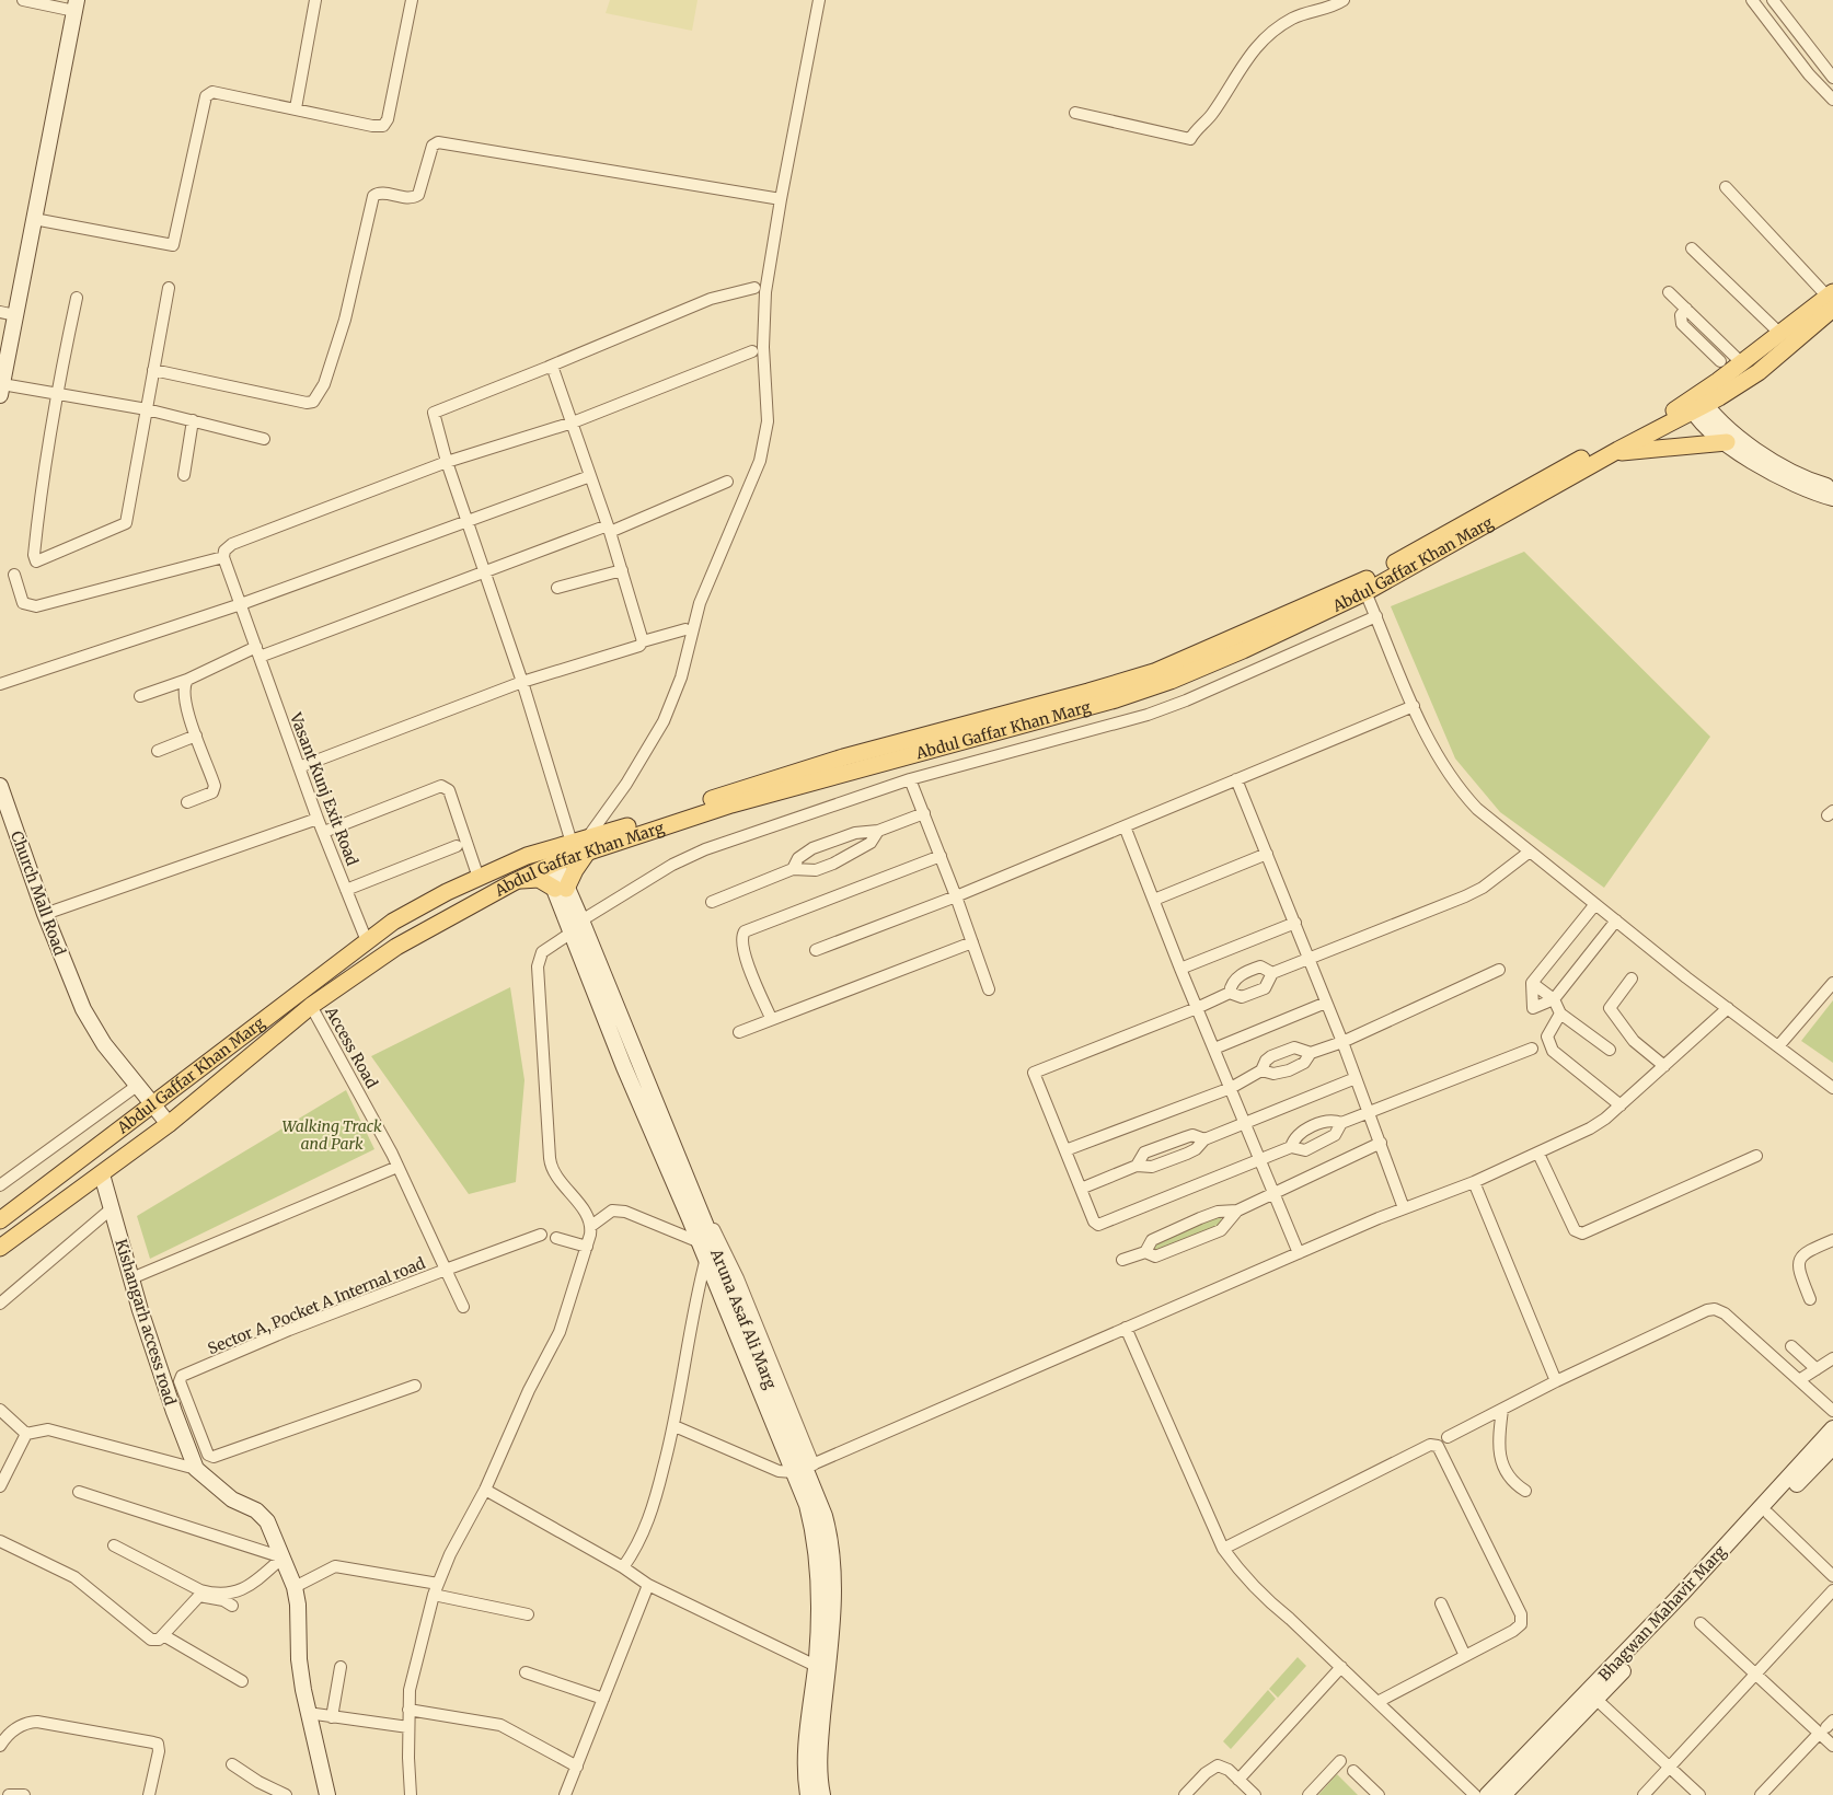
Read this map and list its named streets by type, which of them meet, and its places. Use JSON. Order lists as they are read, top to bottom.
{
  "streets": {
    "main road": ["Abdul Gaffar Khan Marg"],
    "street": [
      "Vasant Kunj Exit Road",
      "Church Mall Road",
      "Access Road",
      "Sector A, Pocket A Internal road",
      "Aruna Asaf Ali Marg",
      "Kishangarh access road",
      "Bhagwan Mahavir Marg"
    ]
  },
  "crossings": [
    ["Abdul Gaffar Khan Marg", "Vasant Kunj Exit Road"],
    ["Abdul Gaffar Khan Marg", "Church Mall Road"],
    ["Abdul Gaffar Khan Marg", "Access Road"],
    ["Abdul Gaffar Khan Marg", "Aruna Asaf Ali Marg"],
    ["Abdul Gaffar Khan Marg", "Kishangarh access road"],
    ["Access Road", "Sector A, Pocket A Internal road"]
  ],
  "parks": ["Walking Track and Park"]
}
